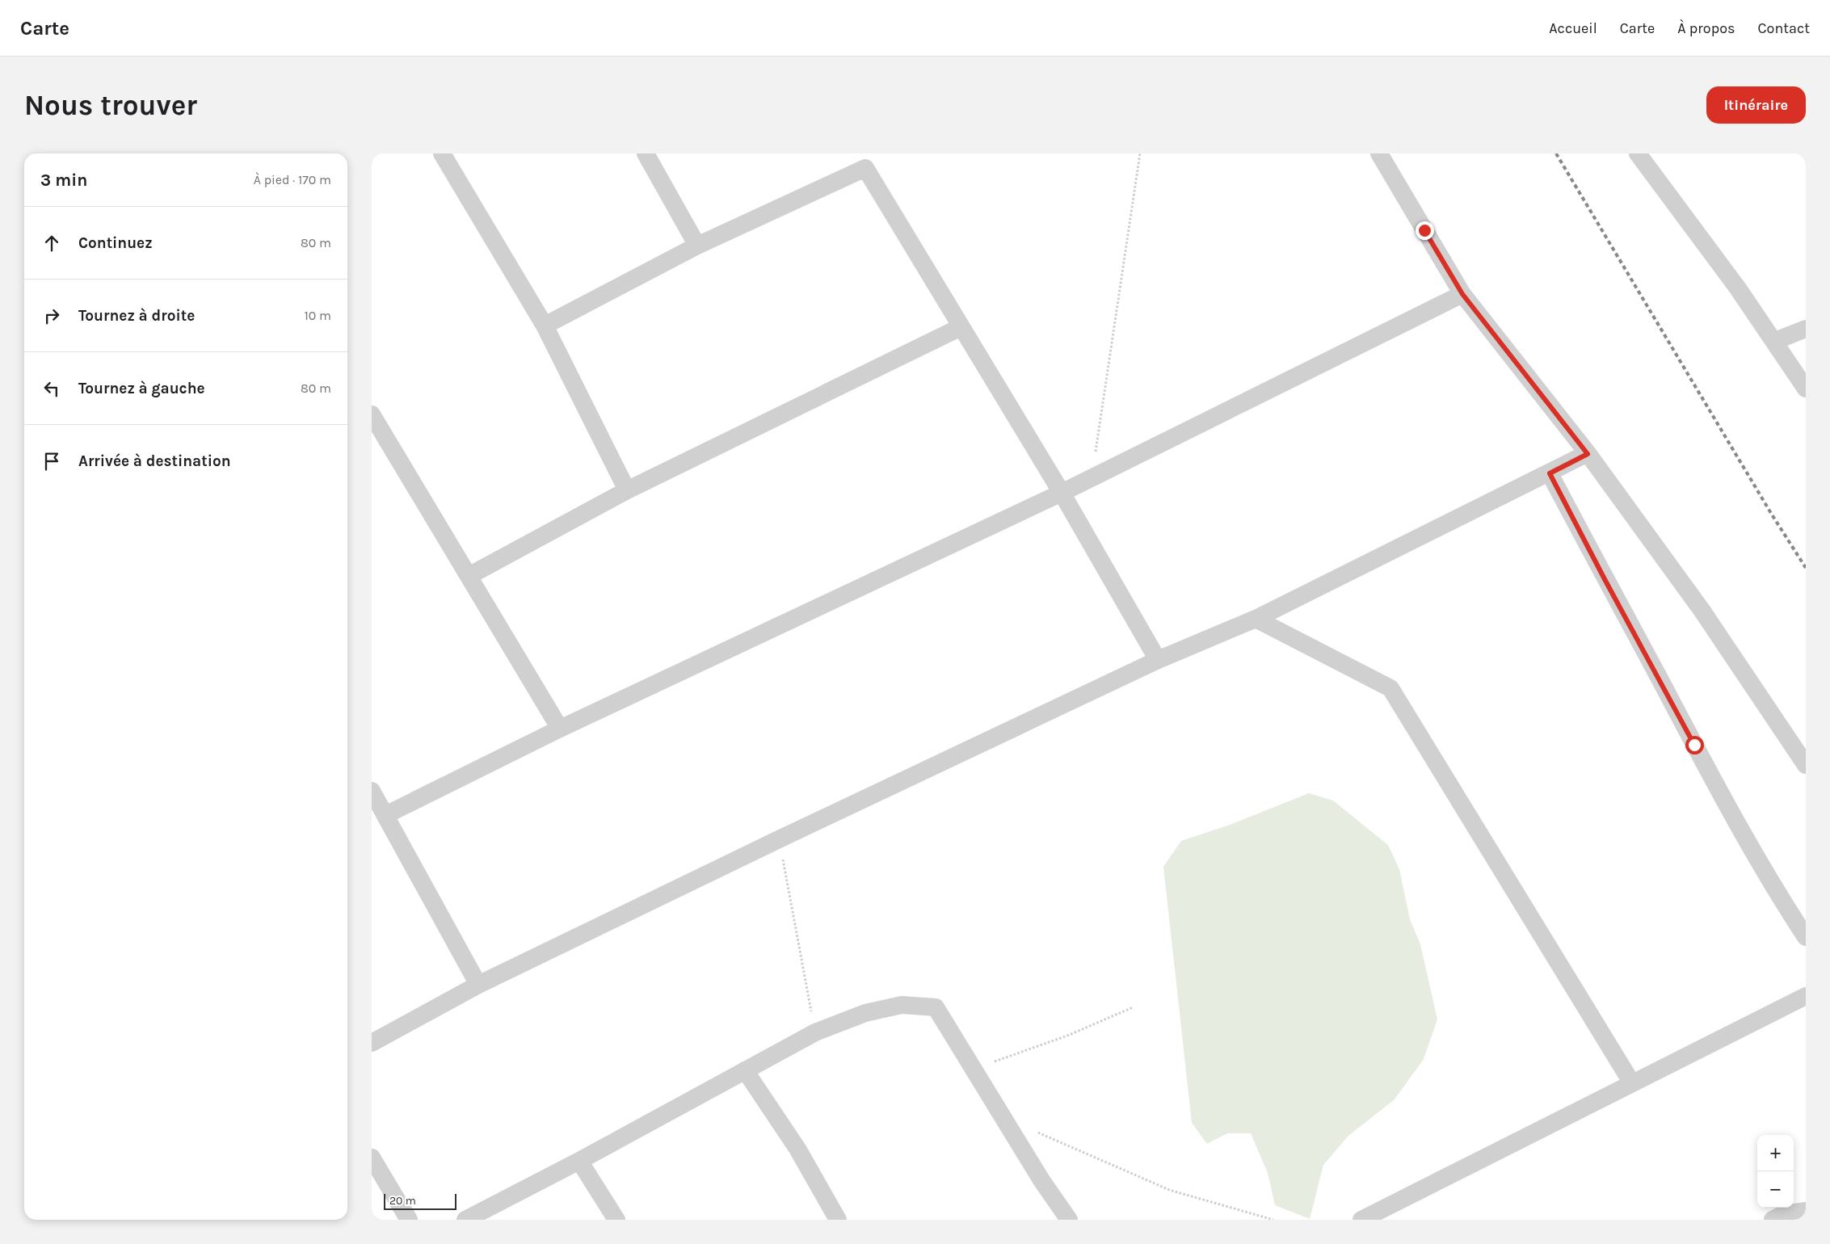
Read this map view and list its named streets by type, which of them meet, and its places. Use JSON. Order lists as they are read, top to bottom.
{
  "scale_bar": "20 m",
  "page": {
    "header": "Carte",
    "nav": [
      "Accueil",
      "Carte",
      "À propos",
      "Contact"
    ],
    "buttons": "Itinéraire",
    "title": "Nous trouver",
    "heading": ["3 min", "À pied · 170 m"],
    "list": [
      ["Continuez", "80 m"],
      ["Tournez à droite", "10 m"],
      ["Tournez à gauche", "80 m"],
      "Arrivée à destination"
    ],
    "map_buttons": ["+", "−"],
    "scale": "20 m"
  }
}
